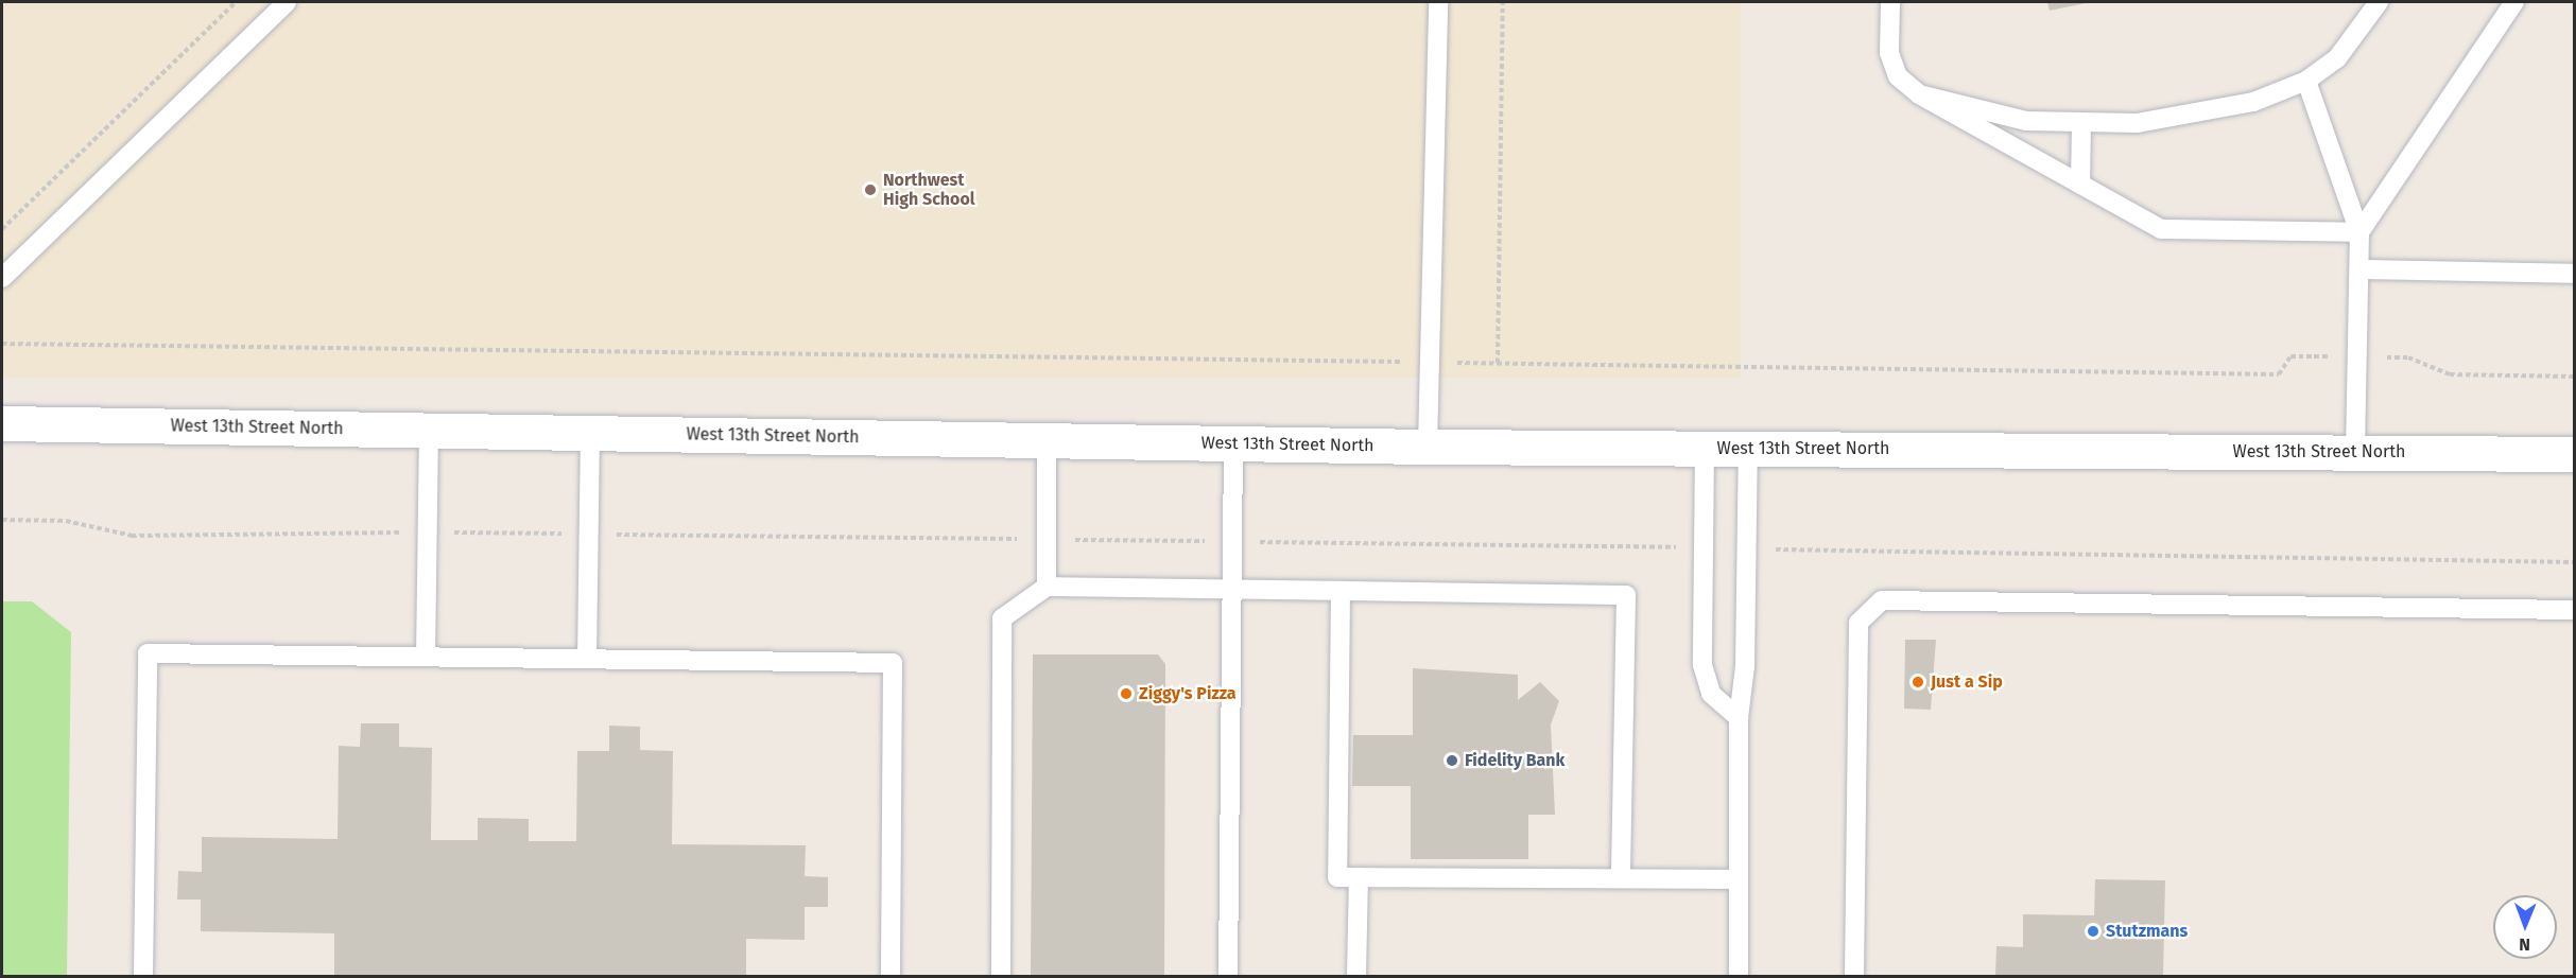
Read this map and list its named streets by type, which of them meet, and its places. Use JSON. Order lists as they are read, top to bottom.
{
  "streets": {
    "street": ["West 13th Street North"]
  },
  "places": [
    "Northwest High School",
    "Just a Sip",
    "Ziggy's Pizza",
    "Fidelity Bank",
    "Stutzmans"
  ],
  "north": "bottom"
}
